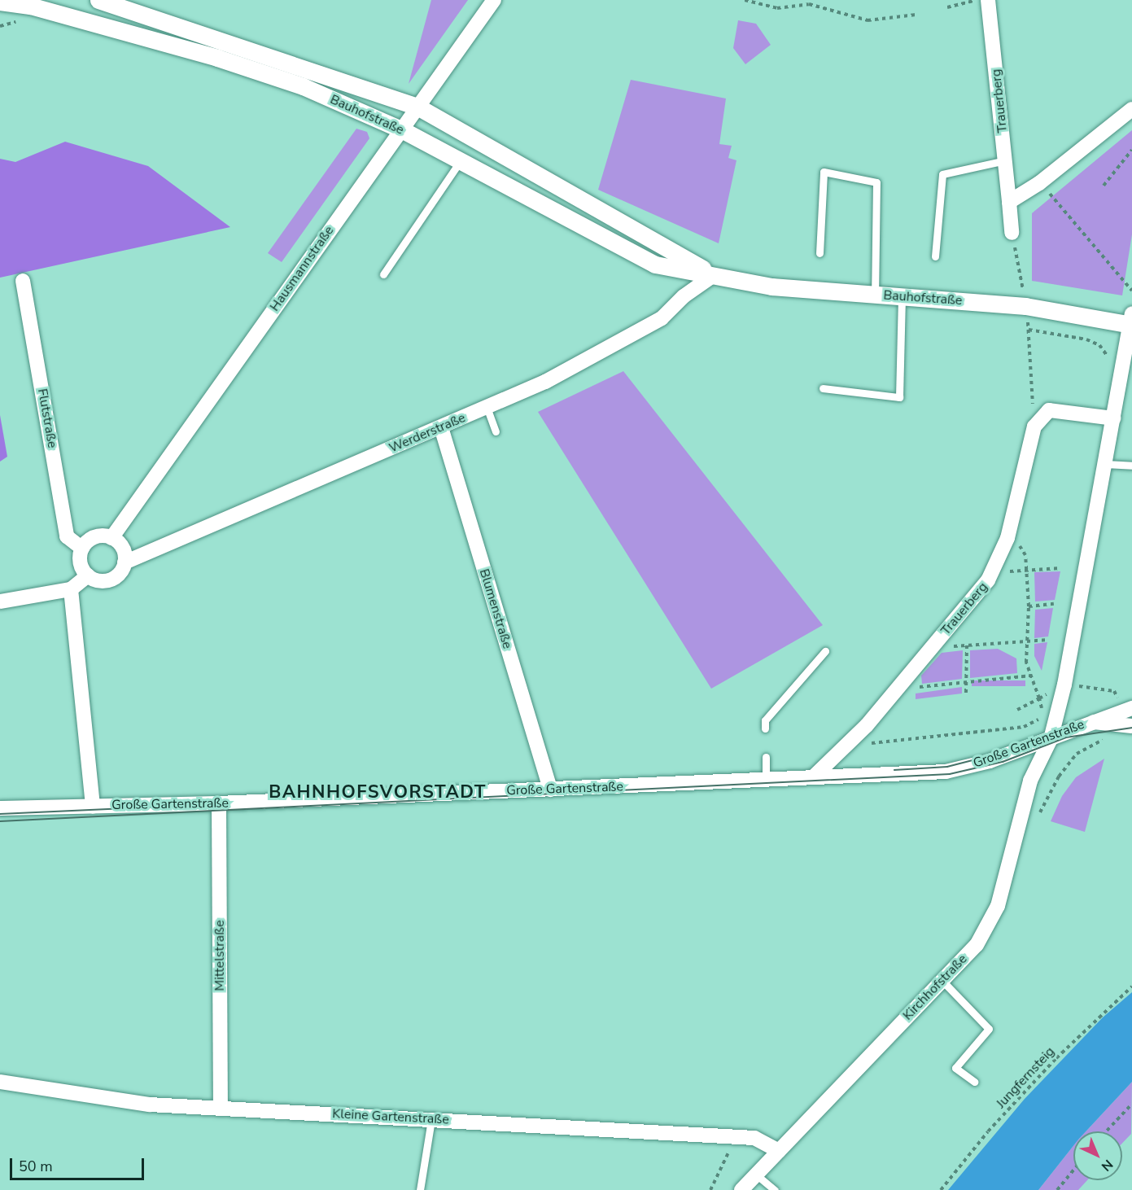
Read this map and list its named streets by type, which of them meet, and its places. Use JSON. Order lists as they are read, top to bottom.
{
  "streets": {
    "street": [
      "Trauerberg",
      "Bauhofstraße",
      "Hausmannstraße",
      "Flutstraße",
      "Werderstraße",
      "Blumenstraße",
      "Große Gartenstraße",
      "Mittelstraße",
      "Kirchhofstraße",
      "Kleine Gartenstraße"
    ],
    "path": ["Jungfernsteig"]
  },
  "crossings": [
    ["Trauerberg", "Große Gartenstraße"],
    ["Bauhofstraße", "Hausmannstraße"],
    ["Bauhofstraße", "Werderstraße"],
    ["Hausmannstraße", "Flutstraße"],
    ["Hausmannstraße", "Werderstraße"],
    ["Flutstraße", "Werderstraße"],
    ["Werderstraße", "Blumenstraße"],
    ["Blumenstraße", "Große Gartenstraße"],
    ["Große Gartenstraße", "Mittelstraße"],
    ["Große Gartenstraße", "Kirchhofstraße"],
    ["Mittelstraße", "Kleine Gartenstraße"],
    ["Kirchhofstraße", "Kleine Gartenstraße"]
  ],
  "districts": ["BAHNHOFSVORSTADT"],
  "scale_bar": "50 m",
  "north": "bottom right"
}
